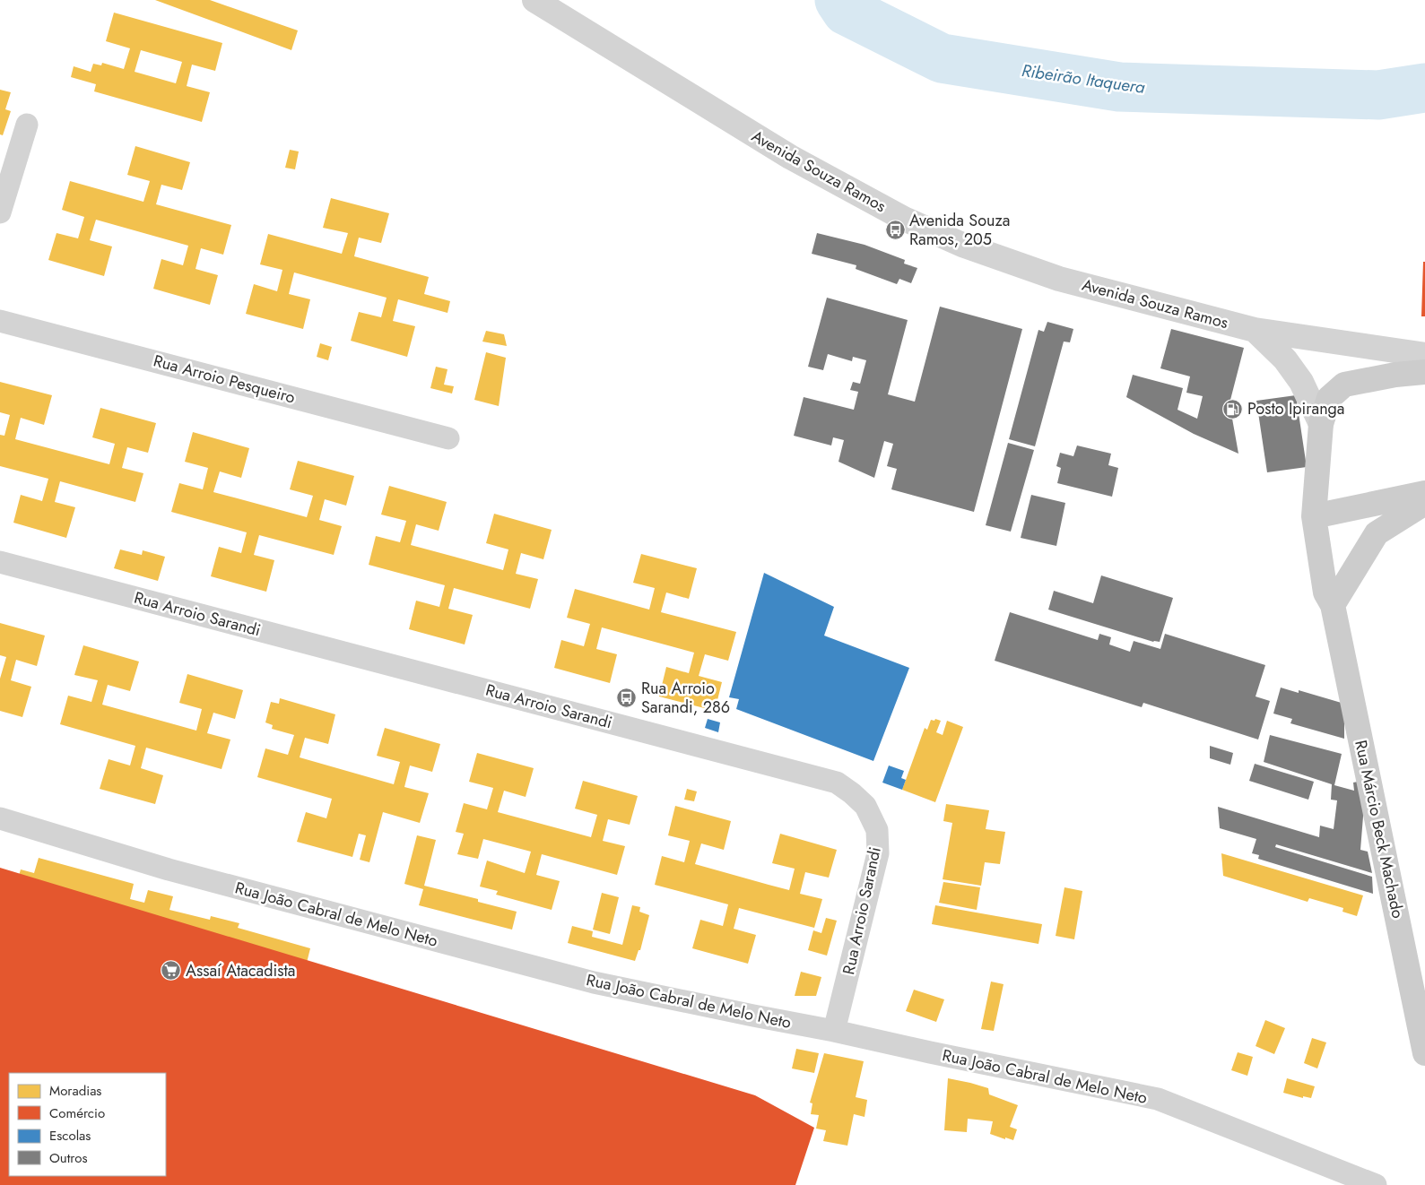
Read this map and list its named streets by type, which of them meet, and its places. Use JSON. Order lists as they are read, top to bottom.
{
  "streets": {
    "main road": ["Avenida Souza Ramos", "Rua Márcio Beck Machado"],
    "street": ["Rua Arroio Pesqueiro", "Rua Arroio Sarandi", "Rua João Cabral de Melo Neto"]
  },
  "crossings": [
    ["Avenida Souza Ramos", "Rua Márcio Beck Machado"],
    ["Rua Arroio Sarandi", "Rua João Cabral de Melo Neto"]
  ],
  "water": ["Ribeirão Itaquera"],
  "places": {
    "bus stop": ["Avenida Souza Ramos, 205", "Rua Arroio Sarandi, 286"],
    "fuel station": ["Posto Ipiranga"],
    "supermarket": ["Assaí Atacadista"]
  },
  "legend": [
    "Moradias",
    "Comércio",
    "Escolas",
    "Outros"
  ]
}
